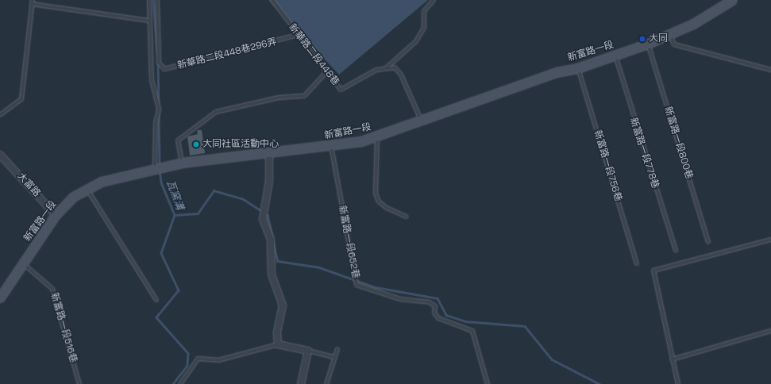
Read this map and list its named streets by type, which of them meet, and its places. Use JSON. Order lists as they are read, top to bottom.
{
  "streets": {
    "street": ["新富路一段", "大富路"],
    "lane": [
      "新華路二段448巷296弄",
      "新華路二段448巷",
      "新富路一段800巷",
      "新富路一段778巷",
      "新富路一段756巷",
      "新富路一段652巷",
      "新富路一段516巷"
    ]
  },
  "crossings": [
    ["新富路一段", "新富路一段800巷"],
    ["新富路一段", "新富路一段778巷"],
    ["新富路一段", "新富路一段756巷"],
    ["新富路一段", "大富路"],
    ["新富路一段", "新富路一段652巷"],
    ["新富路一段", "新富路一段516巷"],
    ["新華路二段448巷296弄", "新華路二段448巷"]
  ],
  "water": ["瓦窯溝"],
  "places": ["大同", "大同社區活動中心"]
}
